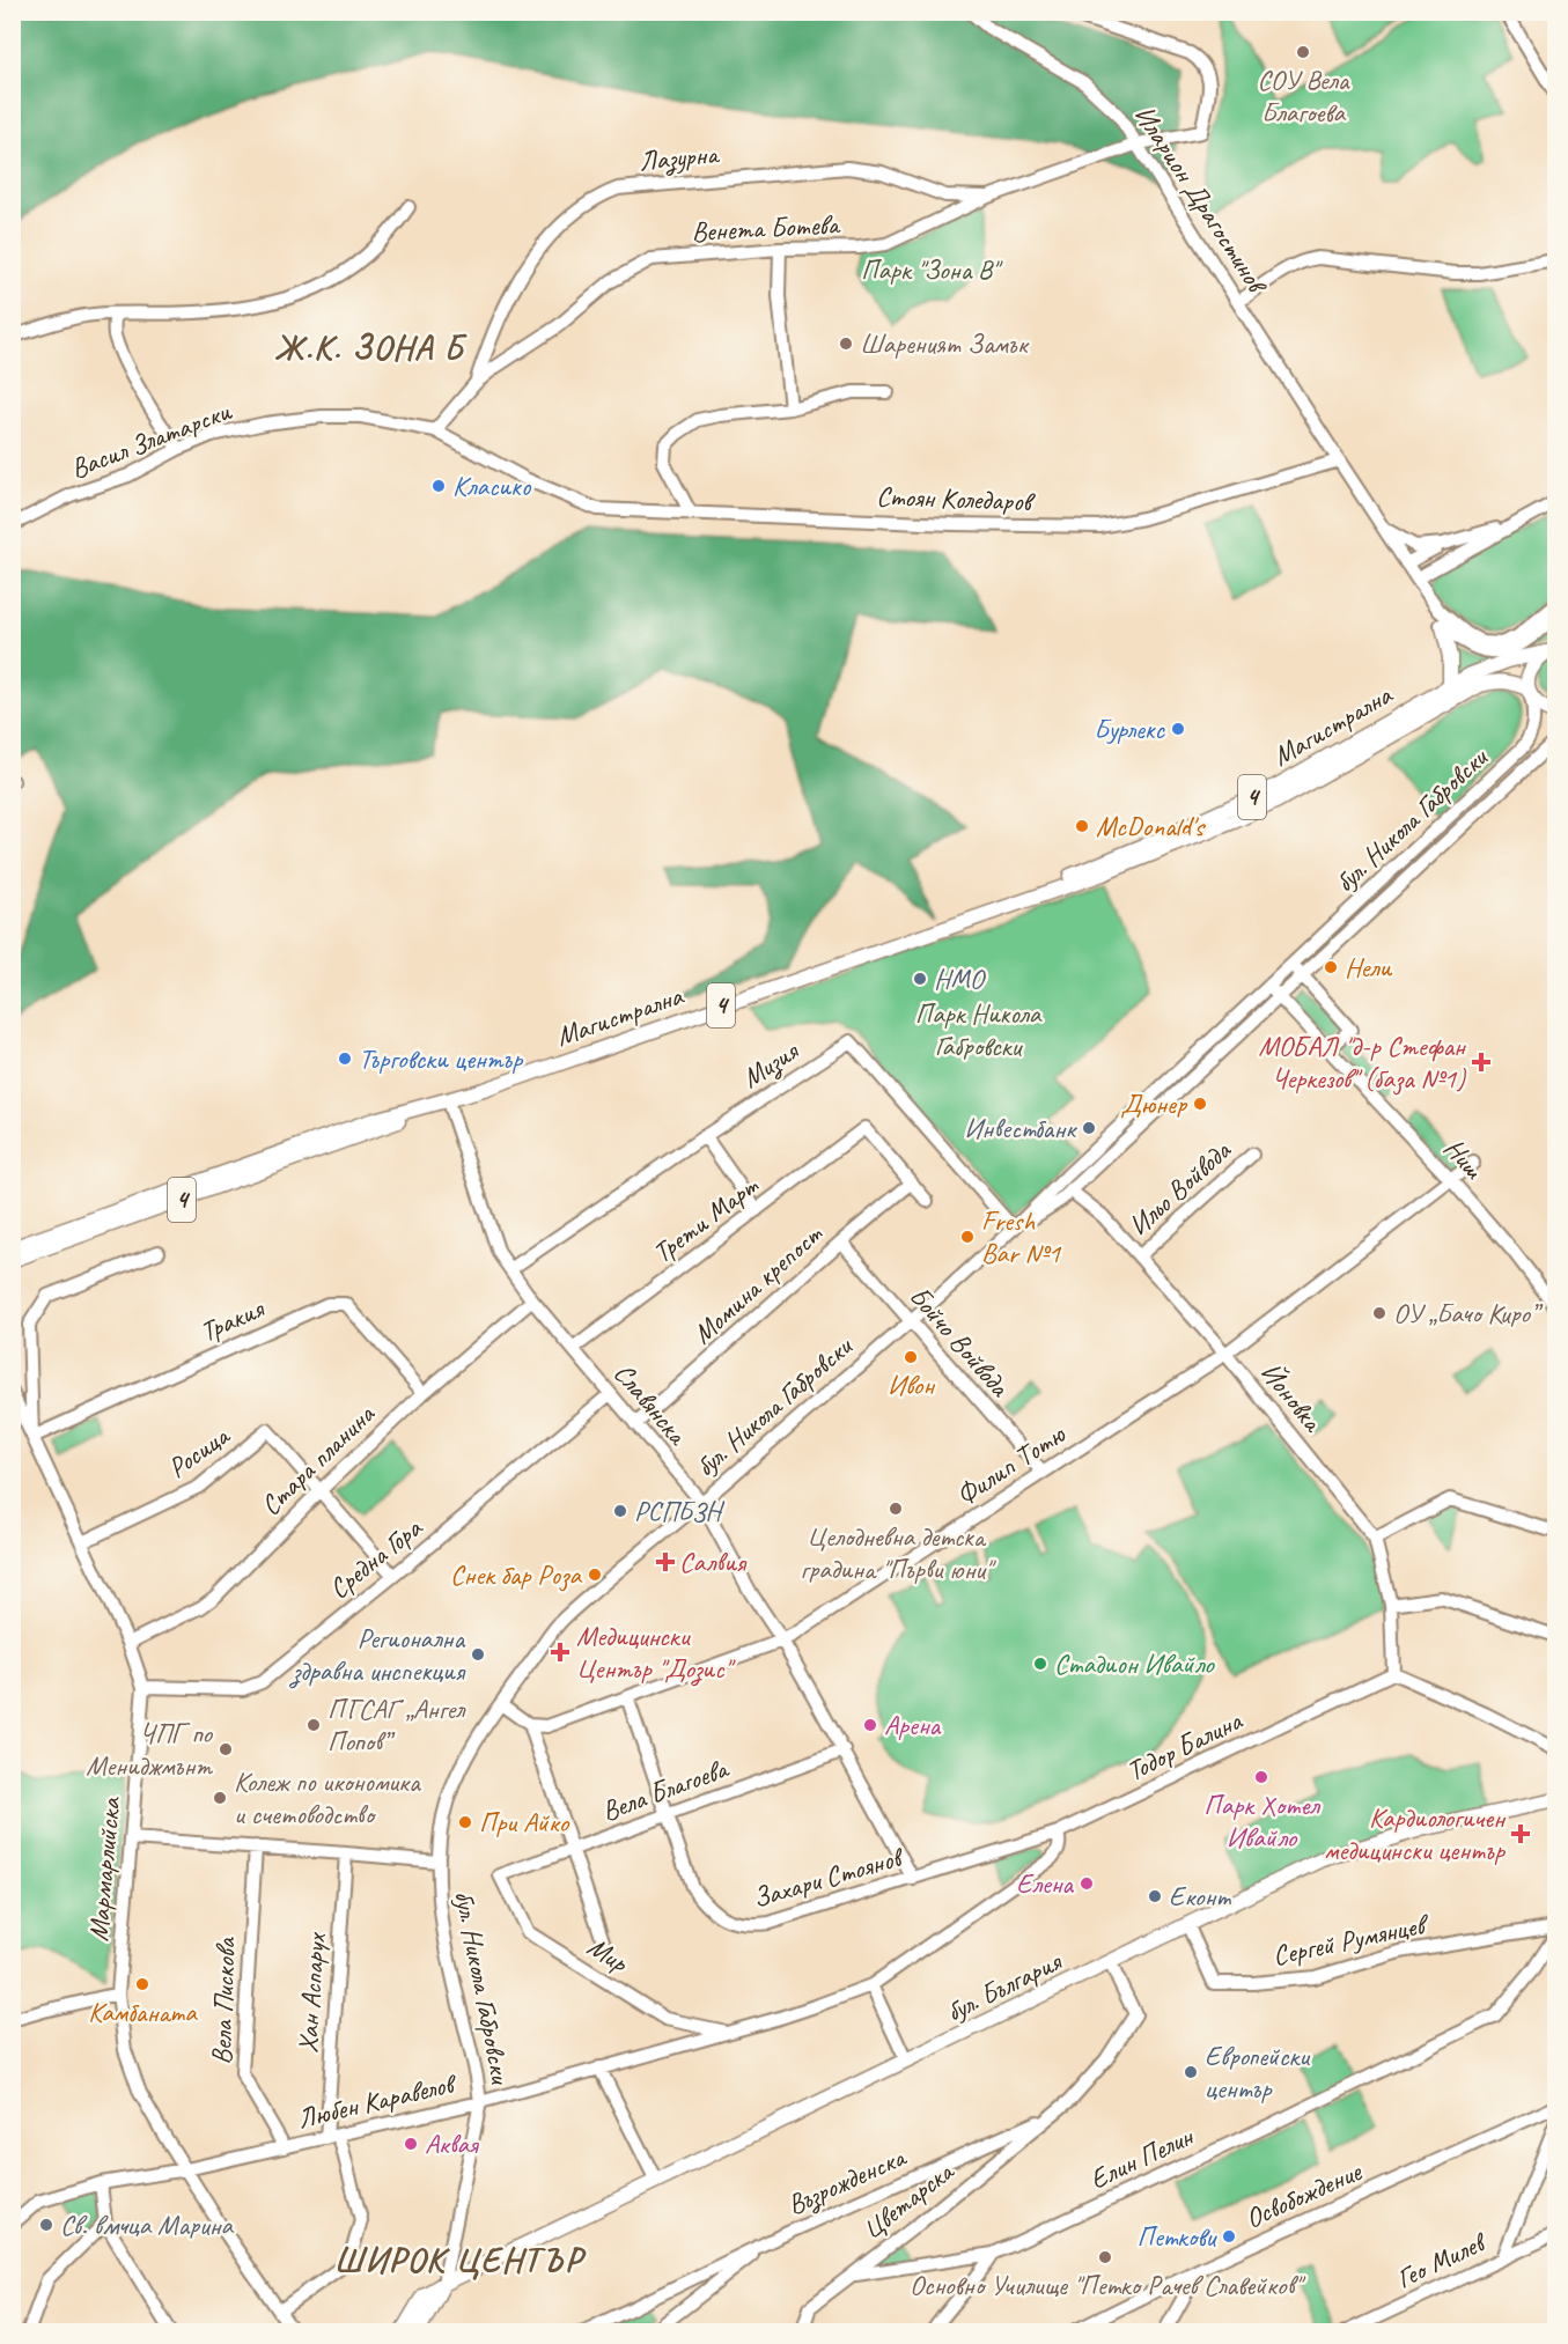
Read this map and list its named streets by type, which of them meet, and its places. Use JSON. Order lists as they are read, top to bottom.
{
  "streets": {
    "main road": ["Магистрална", "4", "бул. България"],
    "street": [
      "Лазурна",
      "Иларион Драгостинов",
      "Венета Ботева",
      "Васил Златарски",
      "Стоян Коледаров",
      "бул. Никола Габровски",
      "Мизия",
      "Ниш",
      "Ильо Войвода",
      "Трети Март",
      "Момина крепост",
      "Тракия",
      "Бойчо Войвода",
      "Йоновка",
      "Славянска",
      "Росица",
      "Стара планина",
      "Филип Тотю",
      "Средна Гора",
      "Тодор Балина",
      "Вела Благоева",
      "Мармарлийска",
      "Захари Стоянов",
      "Сергей Румянцев",
      "Мир",
      "Хан Аспарух",
      "Вела Пискова",
      "Любен Каравелов",
      "Елин Пелин",
      "Възрожденска",
      "Освобождение",
      "Цветарска",
      "Гео Милев"
    ]
  },
  "crossings": [
    ["Лазурна", "Венета Ботева"],
    ["Иларион Драгостинов", "Венета Ботева"],
    ["Иларион Драгостинов", "Стоян Коледаров"],
    ["Венета Ботева", "Васил Златарски"],
    ["Венета Ботева", "Стоян Коледаров"],
    ["Васил Златарски", "Стоян Коледаров"],
    ["Магистрална", "бул. Никола Габровски"],
    ["Магистрална", "Славянска"],
    ["бул. Никола Габровски", "Мизия"],
    ["бул. Никола Габровски", "Ниш"],
    ["бул. Никола Габровски", "Бойчо Войвода"],
    ["бул. Никола Габровски", "Йоновка"],
    ["бул. Никола Габровски", "Славянска"],
    ["бул. Никола Габровски", "бул. България"],
    ["бул. Никола Габровски", "Любен Каравелов"],
    ["Мизия", "Славянска"],
    ["Ниш", "Филип Тотю"],
    ["Ильо Войвода", "Йоновка"],
    ["Трети Март", "Момина крепост"],
    ["Трети Март", "Славянска"],
    ["Момина крепост", "Бойчо Войвода"],
    ["Момина крепост", "Славянска"],
    ["Тракия", "Стара планина"],
    ["Тракия", "Мармарлийска"],
    ["Бойчо Войвода", "Филип Тотю"],
    ["Йоновка", "Филип Тотю"],
    ["Йоновка", "Тодор Балина"],
    ["Славянска", "Стара планина"],
    ["Славянска", "Филип Тотю"],
    ["Славянска", "Средна Гора"],
    ["Славянска", "Вела Благоева"],
    ["Славянска", "Захари Стоянов"],
    ["Росица", "Стара планина"],
    ["Росица", "Мармарлийска"],
    ["Стара планина", "Мармарлийска"],
    ["Филип Тотю", "Захари Стоянов"],
    ["Средна Гора", "Мармарлийска"],
    ["Тодор Балина", "Захари Стоянов"],
    ["Вела Благоева", "Захари Стоянов"],
    ["Вела Благоева", "Мир"],
    ["Мармарлийска", "Хан Аспарух"],
    ["Мармарлийска", "Любен Каравелов"],
    ["Сергей Румянцев", "бул. България"],
    ["Мир", "Любен Каравелов"],
    ["Хан Аспарух", "Любен Каравелов"],
    ["Вела Пискова", "Любен Каравелов"],
    ["Възрожденска", "Цветарска"]
  ],
  "districts": ["Ж.К. ЗОНА Б", "ШИРОК ЦЕНТЪР"],
  "parks": ["Парк \"Зона В\"", "Парк Никола Габровски"],
  "places": {
    "other": [
      "СОУ Вела Благоева",
      "Шареният Замък",
      "Класико",
      "Бурлекс",
      "McDonald's",
      "Нели",
      "HMO",
      "Търговски център",
      "Дюнер",
      "Инвестбанк",
      "Fresh Bar №1",
      "ОУ „Бачо Киро”",
      "Ивон",
      "Целодневна детска градина \"Първи юни\"",
      "РСПБЗН",
      "Снек бар Роза",
      "Регионална здравна инспекция",
      "Стадион Ивайло",
      "ПГСАГ „Ангел Попов”",
      "Арена",
      "ЧПГ по Мениджмънт",
      "Парк Хотел Ивайло",
      "Колеж по икономика и счетоводство",
      "При Айко",
      "Елена",
      "Еконт",
      "Камбаната",
      "Европейски център",
      "Аквая",
      "Св. вмчца Марина",
      "Петкови",
      "Основно Училище \"Петко Рачев Славейков\""
    ],
    "health": [
      "МОБАЛ \"д-р Стефан Черкезов\" (база №1)",
      "Салвия",
      "Медицински Център \"Дозис\"",
      "Кардиологичен медицински център"
    ]
  }
}
